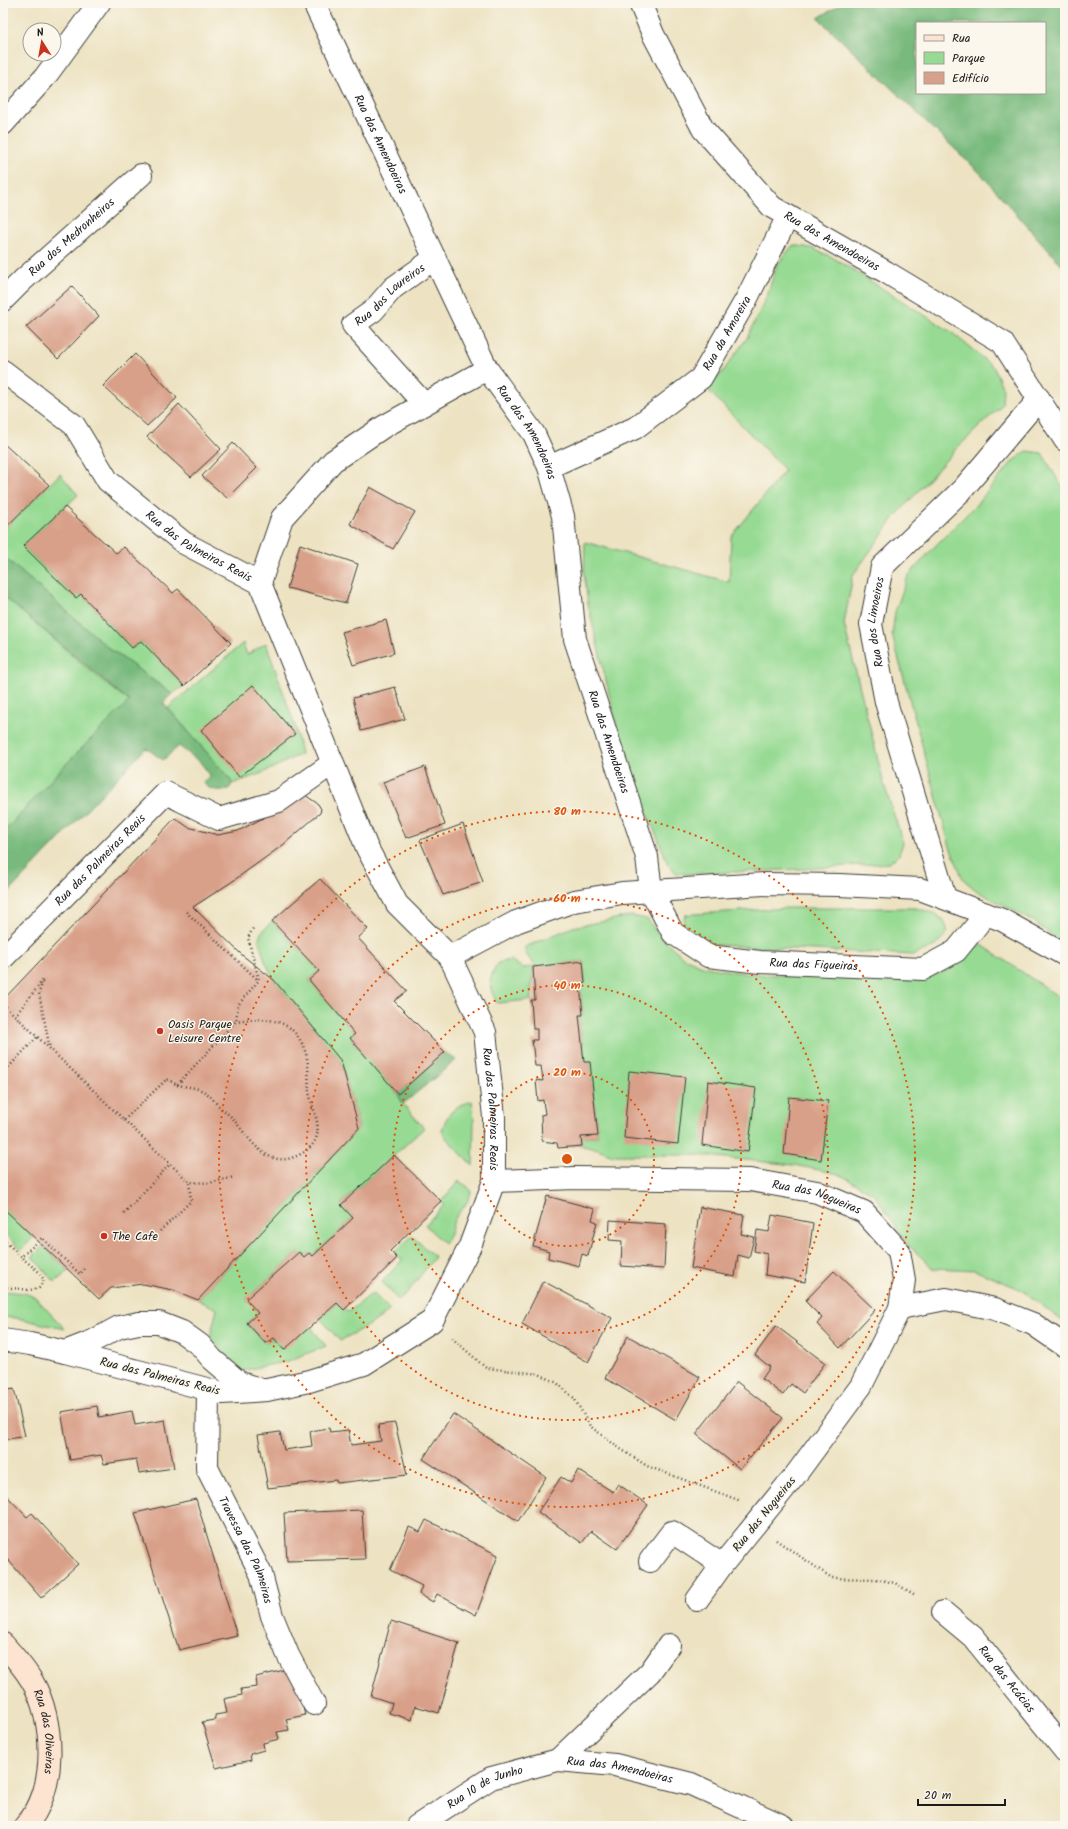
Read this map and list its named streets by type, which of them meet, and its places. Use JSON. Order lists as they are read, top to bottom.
{
  "streets": {
    "street": [
      "Rua das Amendoeiras",
      "Rua dos Medronheiros",
      "Rua dos Loureiros",
      "Rua da Amoreira",
      "Rua das Palmeiras Reais",
      "Rua dos Limoeiros",
      "Rua das Figueiras",
      "Rua das Nogueiras",
      "Travessa das Palmeiras",
      "Rua das Acácias",
      "Rua das Oliveiras",
      "Rua 10 de Junho"
    ]
  },
  "crossings": [
    ["Rua das Amendoeiras", "Rua dos Loureiros"],
    ["Rua das Amendoeiras", "Rua da Amoreira"],
    ["Rua das Amendoeiras", "Rua dos Limoeiros"],
    ["Rua das Amendoeiras", "Rua das Figueiras"],
    ["Rua das Amendoeiras", "Rua 10 de Junho"],
    ["Rua das Palmeiras Reais", "Rua das Nogueiras"],
    ["Rua das Palmeiras Reais", "Travessa das Palmeiras"]
  ],
  "places": ["Oasis Parque Leisure Centre", "The Cafe"],
  "legend": ["Rua", "Parque", "Edifício"],
  "scale_bar": "20 m",
  "north": "top",
  "rings": [
    "80 m",
    "60 m",
    "40 m",
    "20 m"
  ]
}
